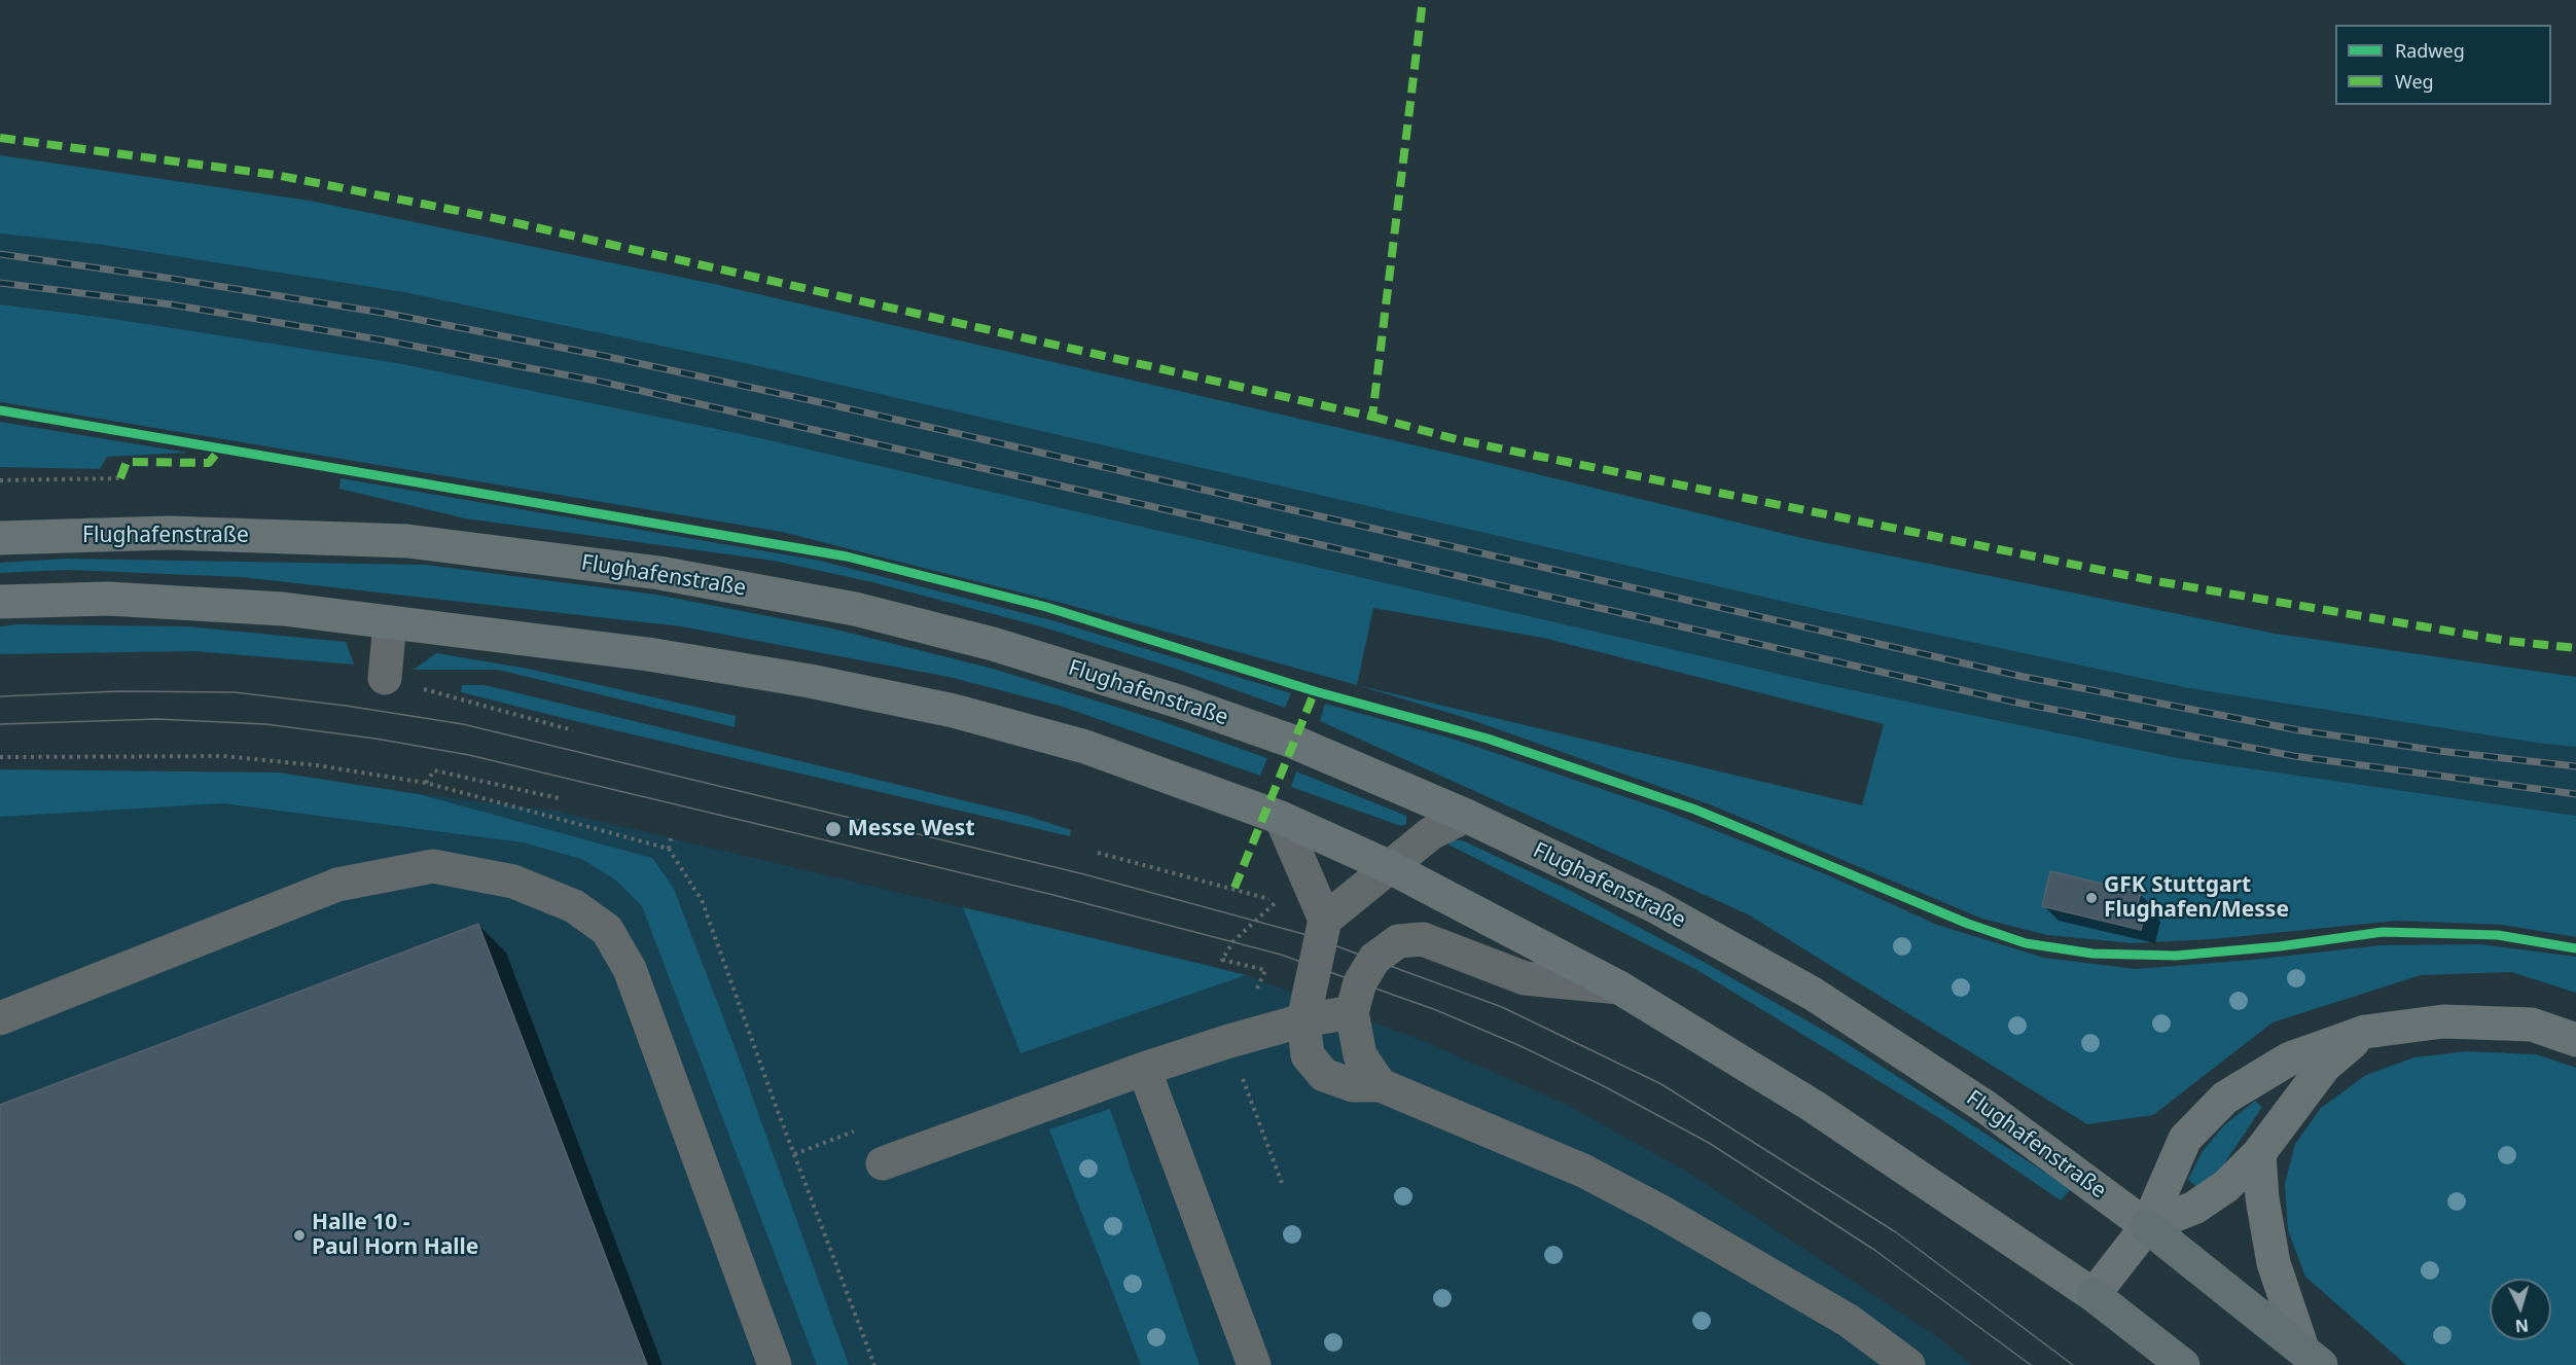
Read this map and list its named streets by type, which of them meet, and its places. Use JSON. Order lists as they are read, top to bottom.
{
  "streets": {
    "main road": ["Flughafenstraße"]
  },
  "places": ["Messe West", "GFK Stuttgart Flughafen/Messe", "Halle 10 - Paul Horn Halle"],
  "legend": ["Radweg", "Weg"],
  "north": "bottom"
}
